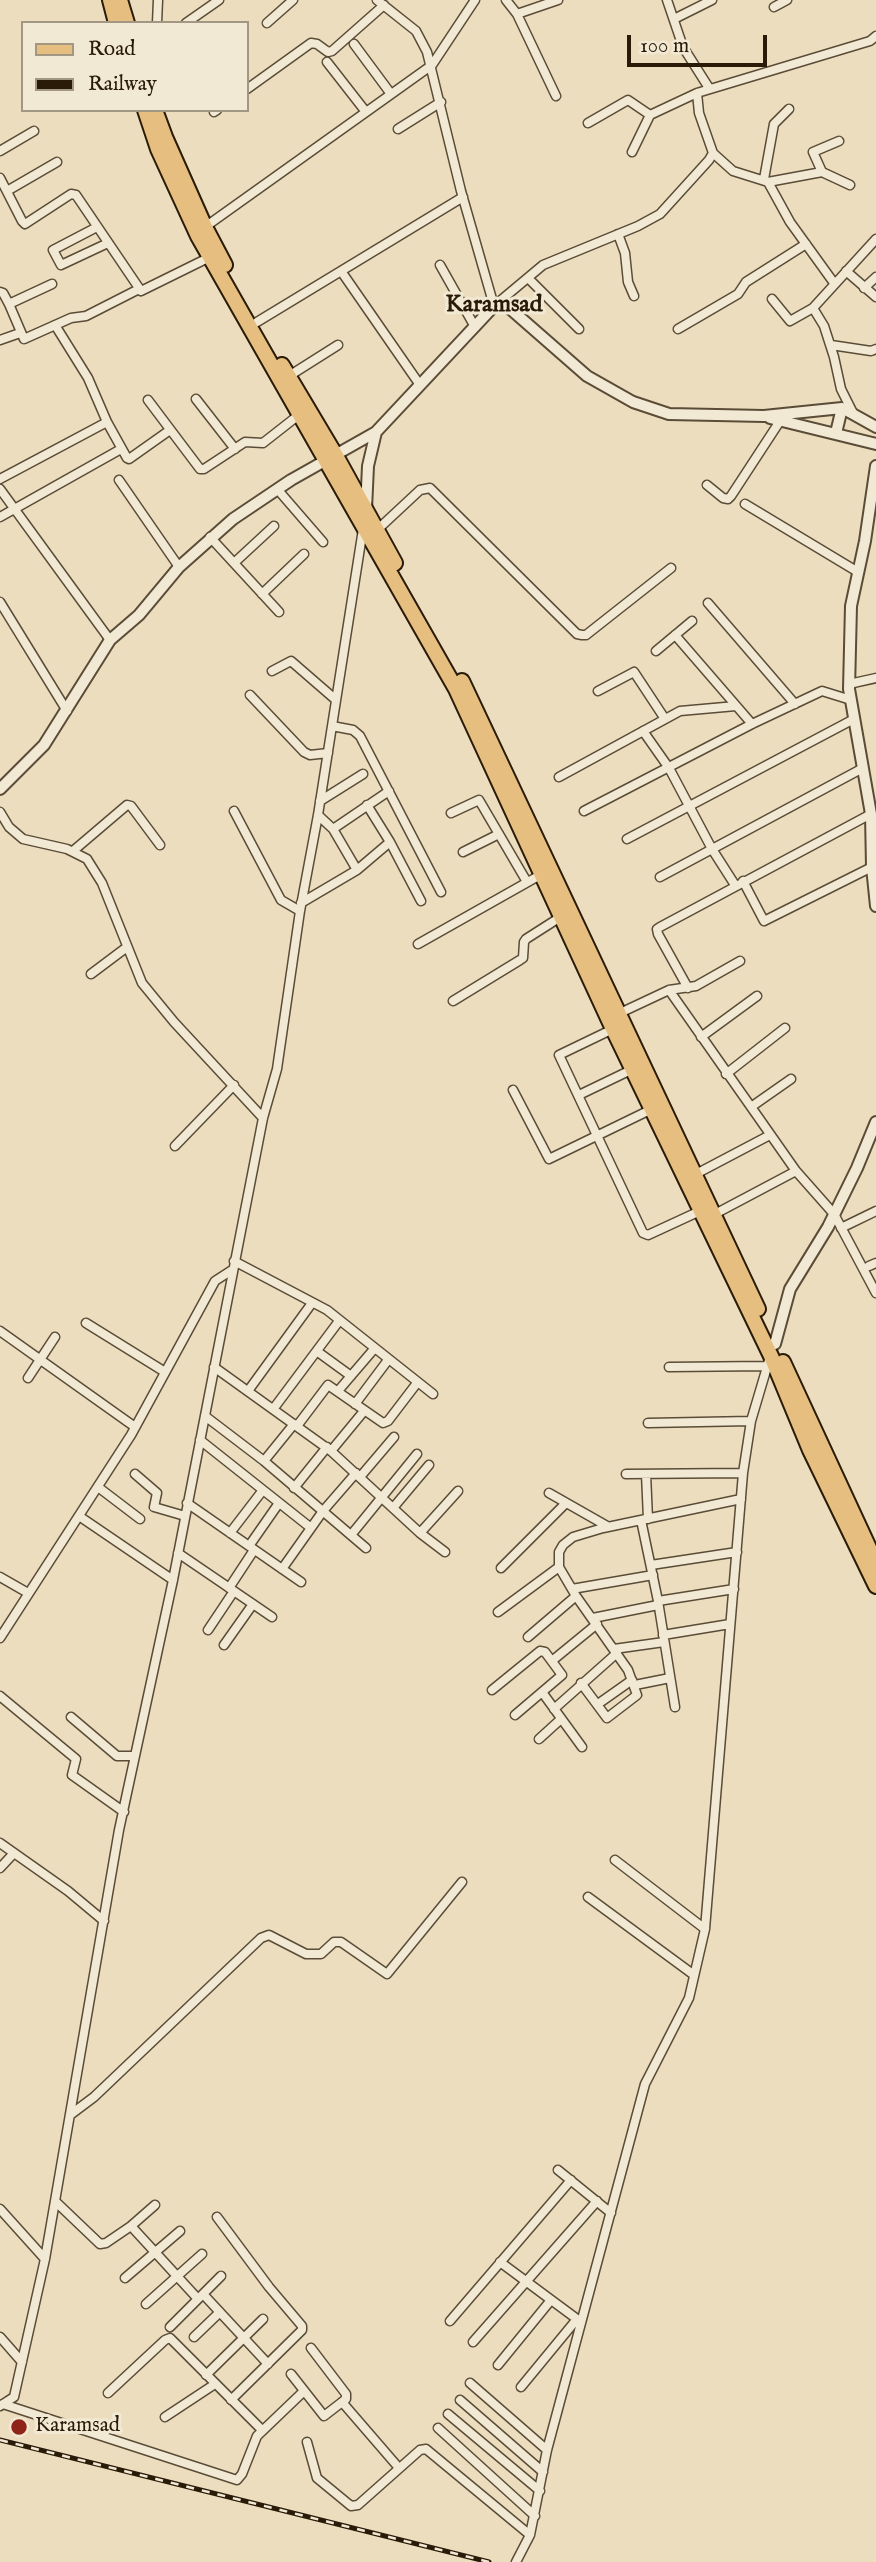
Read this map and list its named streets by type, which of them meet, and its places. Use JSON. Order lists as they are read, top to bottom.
{
  "districts": ["Karamsad"],
  "places": ["Karamsad"],
  "legend": ["Road", "Railway"],
  "scale_bar": "100 m"
}
